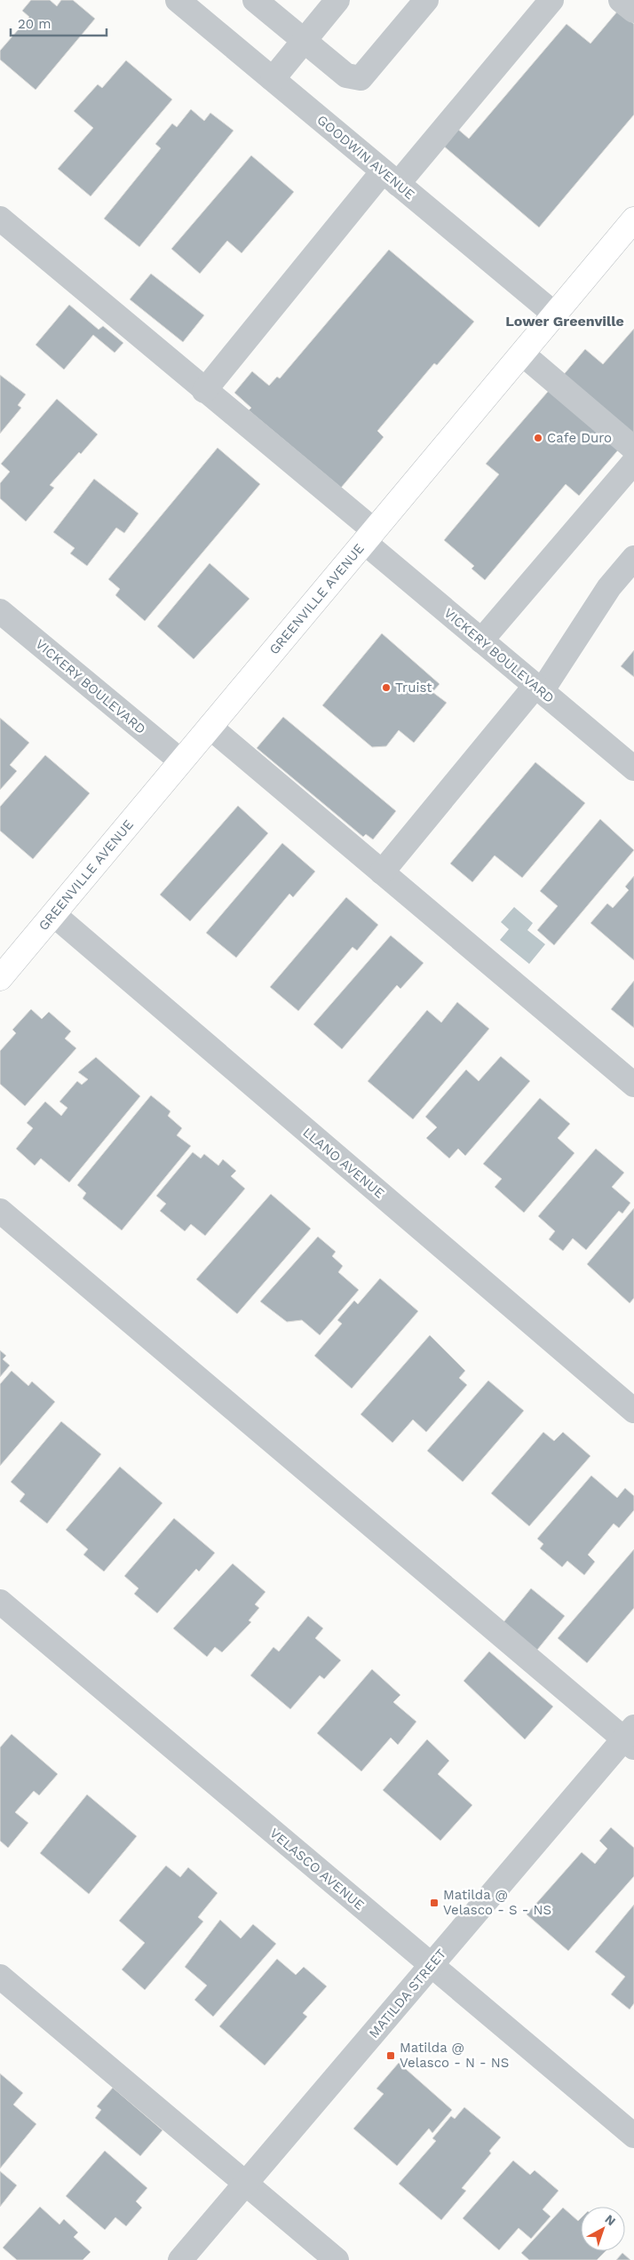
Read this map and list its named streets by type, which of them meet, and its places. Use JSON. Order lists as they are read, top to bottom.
{
  "streets": {
    "main road": ["GREENVILLE AVENUE"],
    "street": [
      "GOODWIN AVENUE",
      "VICKERY BOULEVARD",
      "LLANO AVENUE",
      "VELASCO AVENUE",
      "MATILDA STREET"
    ]
  },
  "crossings": [
    ["GOODWIN AVENUE", "GREENVILLE AVENUE"],
    ["GREENVILLE AVENUE", "VICKERY BOULEVARD"],
    ["GREENVILLE AVENUE", "LLANO AVENUE"],
    ["VELASCO AVENUE", "MATILDA STREET"]
  ],
  "districts": ["Lower Greenville"],
  "places": {
    "other": ["Cafe Duro", "Truist"],
    "transit": ["Matilda @ Velasco - S - NS", "Matilda @ Velasco - N - NS"]
  },
  "scale_bar": "20 m",
  "north": "top right"
}
